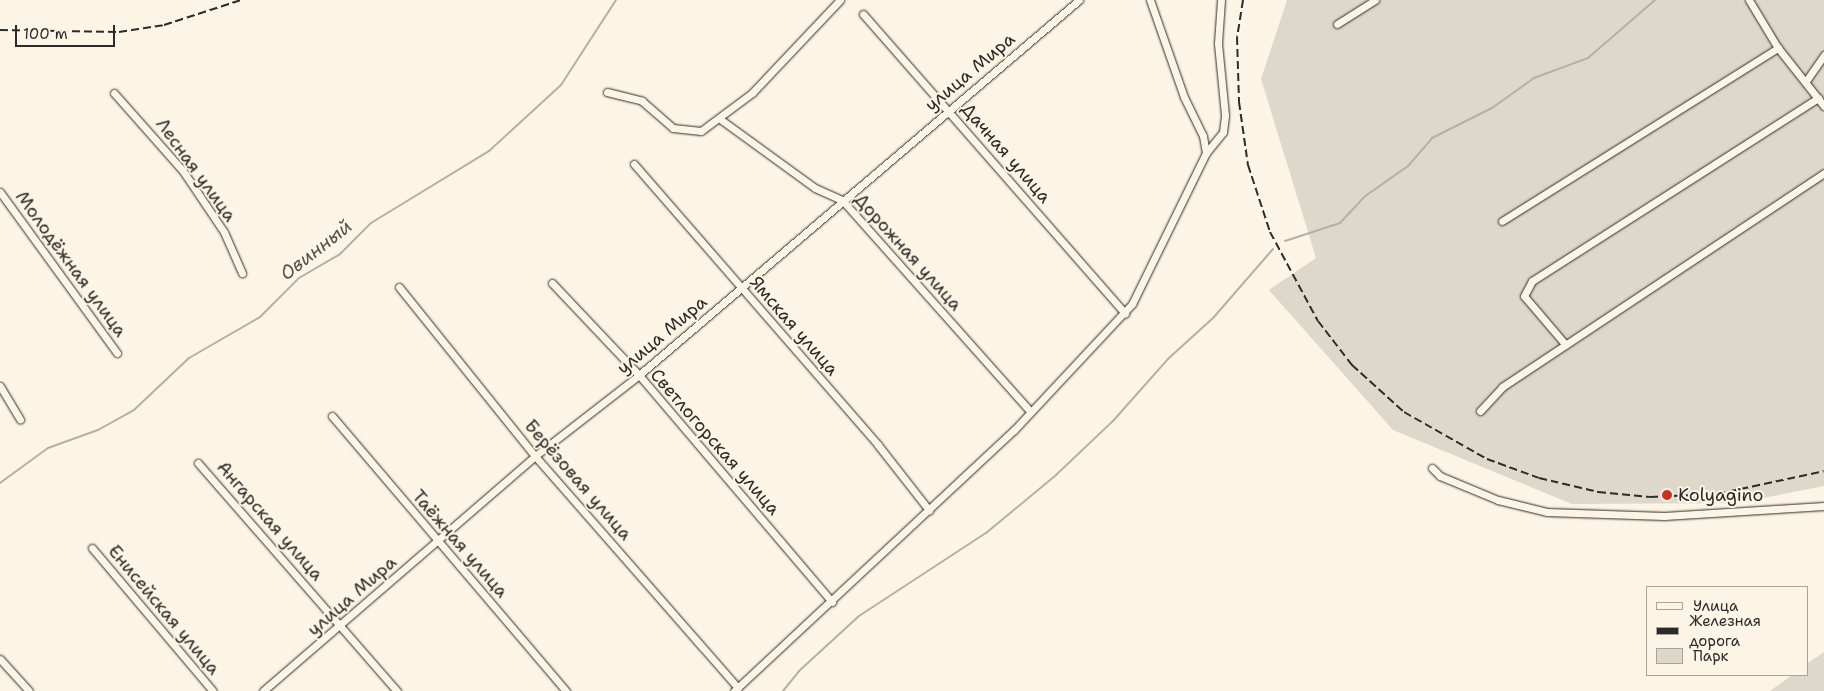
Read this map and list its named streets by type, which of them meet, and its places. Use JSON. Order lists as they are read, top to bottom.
{
  "streets": {
    "street": [
      "улица Мира",
      "Дачная улица",
      "Лесная улица",
      "Дорожная улица",
      "Молодёжная улица",
      "Ямская улица",
      "Светлогорская улица",
      "Берёзовая улица",
      "Ангарская улица",
      "Таёжная улица",
      "Енисейская улица"
    ]
  },
  "crossings": [
    ["улица Мира", "Дачная улица"],
    ["улица Мира", "Дорожная улица"],
    ["улица Мира", "Ямская улица"],
    ["улица Мира", "Светлогорская улица"],
    ["улица Мира", "Берёзовая улица"],
    ["улица Мира", "Ангарская улица"],
    ["улица Мира", "Таёжная улица"]
  ],
  "water": ["Овинный"],
  "places": ["Kolyagino"],
  "legend": ["Улица", "Железная дорога", "Парк"],
  "scale_bar": "100 m"
}
